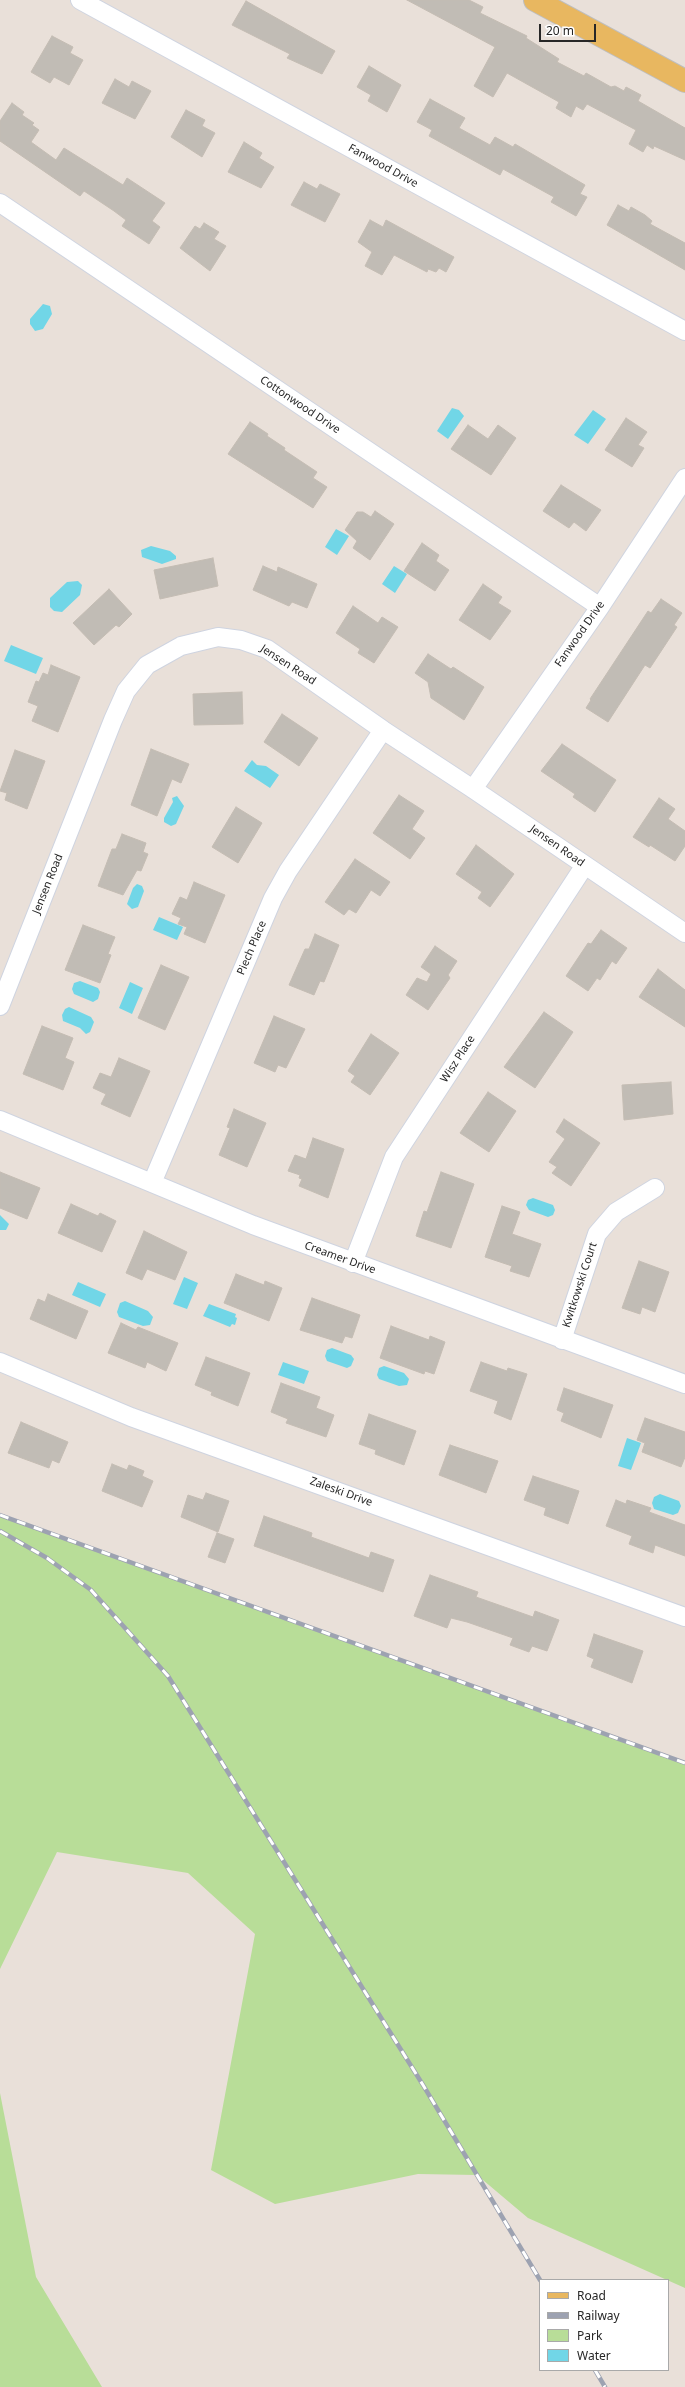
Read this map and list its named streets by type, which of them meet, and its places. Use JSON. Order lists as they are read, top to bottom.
{
  "streets": {
    "street": [
      "Fanwood Drive",
      "Cottonwood Drive",
      "Jensen Road",
      "Piech Place",
      "Wisz Place",
      "Creamer Drive",
      "Kwitkowski Court",
      "Zaleski Drive"
    ]
  },
  "crossings": [
    ["Fanwood Drive", "Cottonwood Drive"],
    ["Fanwood Drive", "Jensen Road"],
    ["Jensen Road", "Piech Place"],
    ["Jensen Road", "Wisz Place"],
    ["Piech Place", "Creamer Drive"],
    ["Wisz Place", "Creamer Drive"],
    ["Creamer Drive", "Kwitkowski Court"]
  ],
  "legend": [
    "Road",
    "Railway",
    "Park",
    "Water"
  ],
  "scale_bar": "20 m"
}
